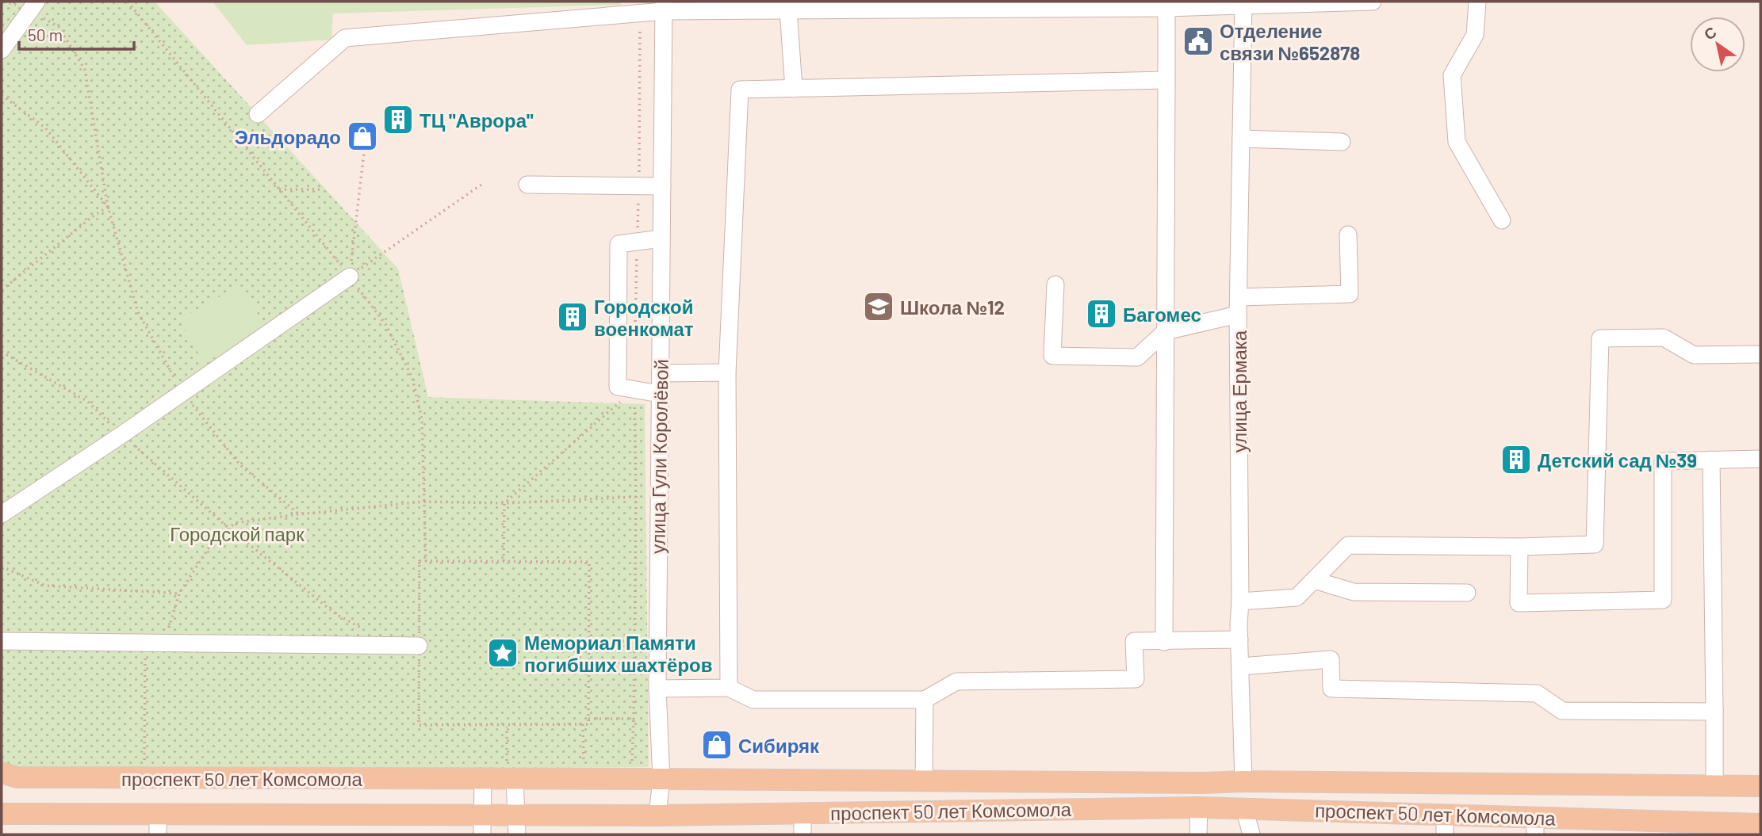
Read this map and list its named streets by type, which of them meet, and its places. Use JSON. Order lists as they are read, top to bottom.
{
  "streets": {
    "main road": ["проспект 50 лет Комсомола"],
    "street": ["улица Ермака", "улица Гули Королёвой"]
  },
  "crossings": [
    ["улица Ермака", "проспект 50 лет Комсомола"],
    ["улица Гули Королёвой", "проспект 50 лет Комсомола"]
  ],
  "parks": ["Городской парк"],
  "places": {
    "public building": ["Отделение связи №652878"],
    "building": [
      "ТЦ \"Аврора\"",
      "Багомес",
      "Городской военкомат",
      "Детский сад №39"
    ],
    "shop": ["Эльдорадо", "Сибиряк"],
    "school or university": ["Школа №12"],
    "place": ["Мемориал Памяти погибших шахтёров"]
  },
  "scale_bar": "50 m",
  "north": "top left"
}
